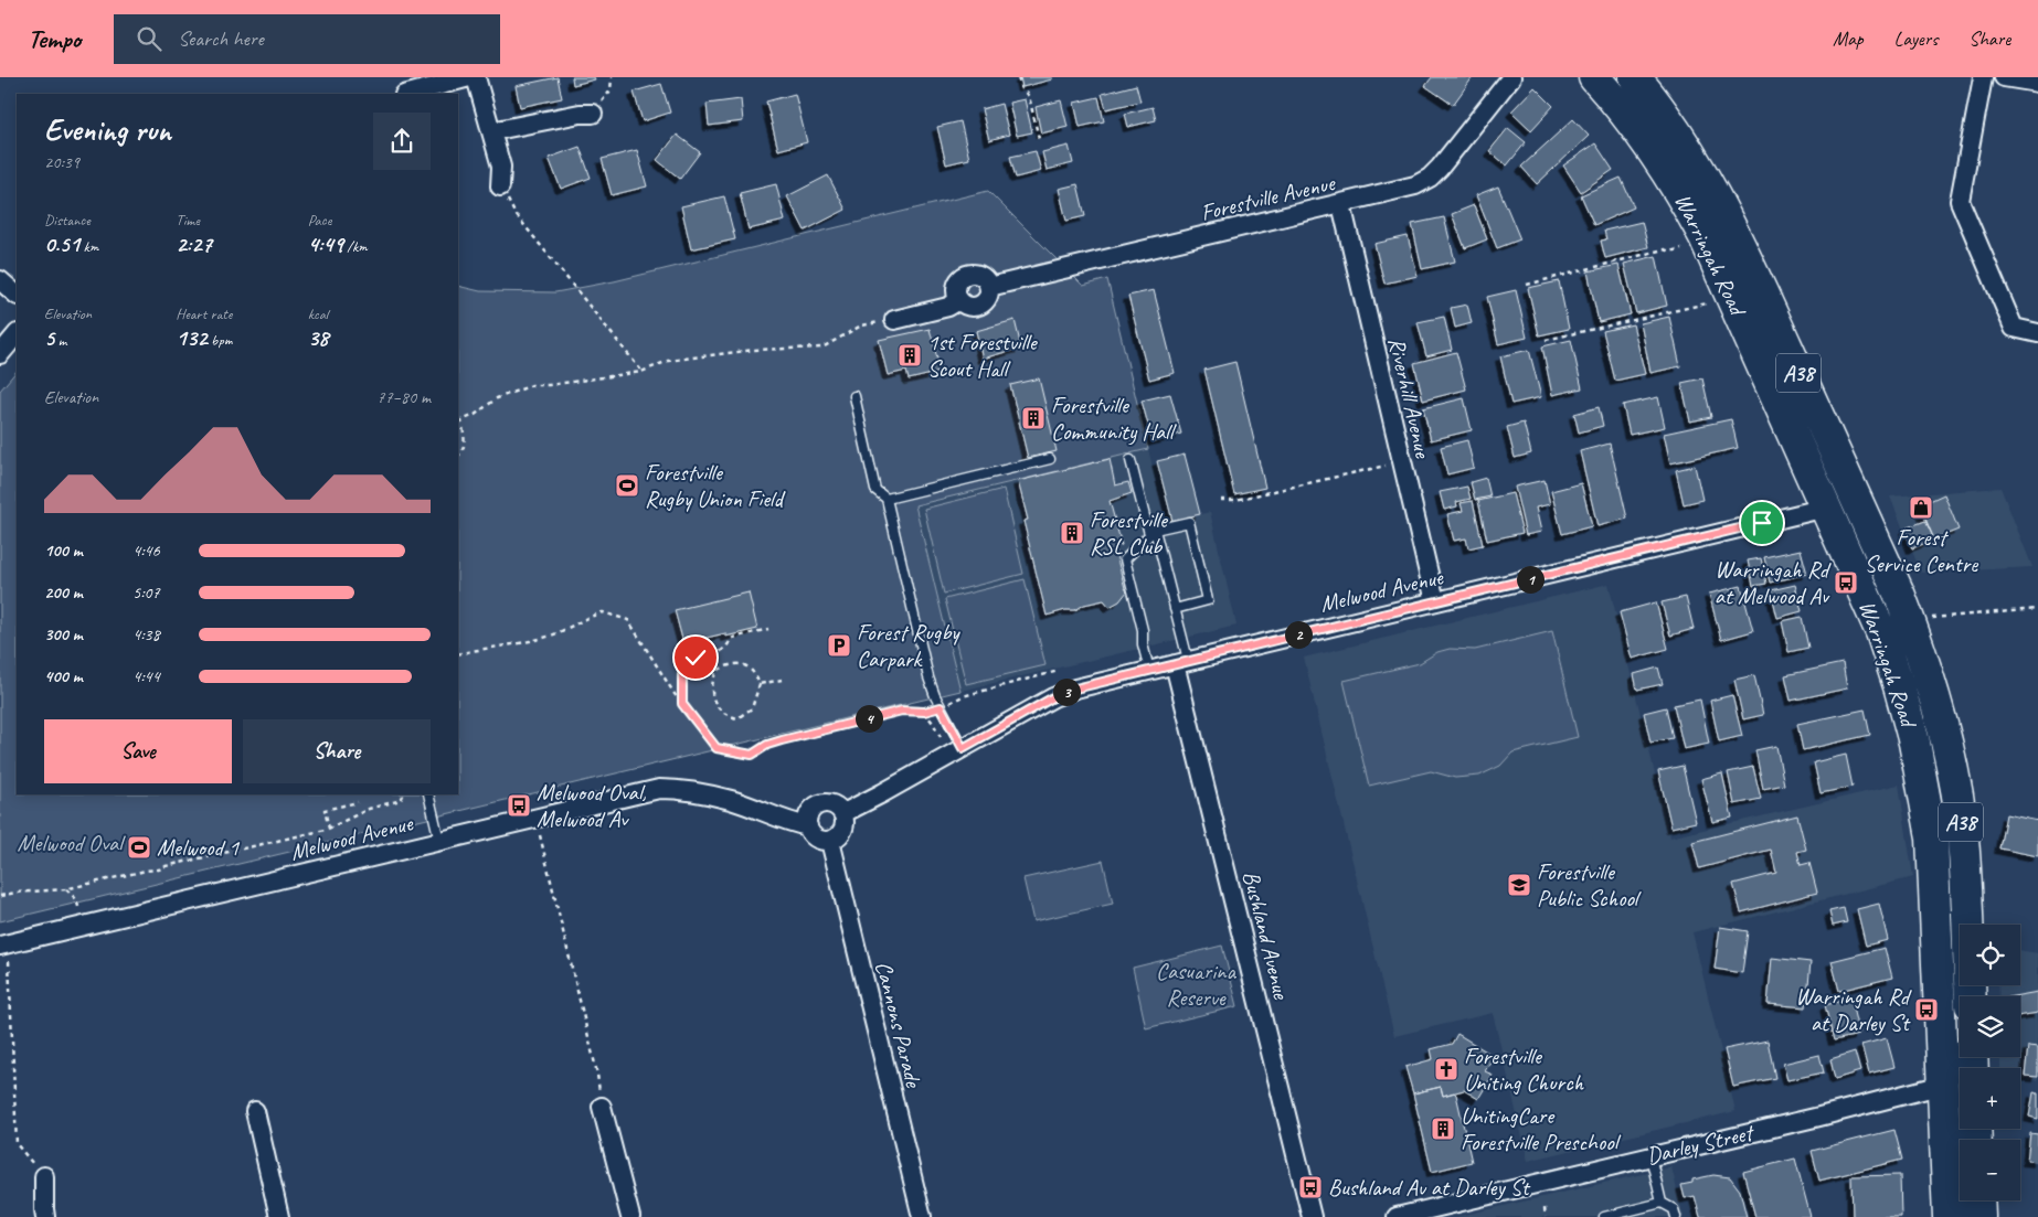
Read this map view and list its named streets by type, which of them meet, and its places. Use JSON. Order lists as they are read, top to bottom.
{
  "streets": {
    "highway": ["Warringah Road", "A38"],
    "street": [
      "Forestville Avenue",
      "Riverhill Avenue",
      "Melwood Avenue",
      "Bushland Avenue",
      "Cannons Parade",
      "Darley Street"
    ]
  },
  "crossings": [
    ["Forestville Avenue", "Riverhill Avenue"],
    ["Warringah Road", "Melwood Avenue"],
    ["Warringah Road", "Darley Street"],
    ["Riverhill Avenue", "Melwood Avenue"],
    ["Melwood Avenue", "Bushland Avenue"],
    ["Melwood Avenue", "Cannons Parade"]
  ],
  "parks": ["Melwood Oval", "Casuarina Reserve"],
  "places": {
    "building": [
      "1st Forestville Scout Hall",
      "Forestville Community Hall",
      "Forestville RSL Club",
      "UnitingCare Forestville Preschool"
    ],
    "sports": ["Forestville Rugby Union Field", "Melwood 1"],
    "shop": ["Forest Service Centre"],
    "bus stop": [
      "Warringah Rd at Melwood Av",
      "Melwood Oval, Melwood Av",
      "Warringah Rd at Darley St",
      "Bushland Av at Darley St"
    ],
    "parking": ["Forest Rugby Carpark"],
    "school or university": ["Forestville Public School"],
    "church": ["Forestville Uniting Church"]
  },
  "page": {
    "header": "Tempo",
    "search": "Search here",
    "nav": ["Map", "Layers", "Share"],
    "heading": ["Evening run", "20:39"],
    "stats": [
      ["Distance", "0.51 km"],
      ["Time", "2:27"],
      ["Pace", "4:49 /km"],
      ["Elevation", "5 m"],
      ["Heart rate", "132 bpm"],
      ["kcal", "38"]
    ],
    "chart": ["Elevation", "77–80 m"],
    "list": [
      {
        "name": "100 m",
        "note": "4:46"
      },
      {
        "name": "200 m",
        "note": "5:07"
      },
      {
        "name": "300 m",
        "note": "4:38"
      },
      {
        "name": "400 m",
        "note": "4:44"
      }
    ],
    "pins": [
      "1",
      "2",
      "3",
      "4"
    ],
    "buttons": ["Save", "Share"],
    "map_buttons": ["+", "−"]
  }
}
